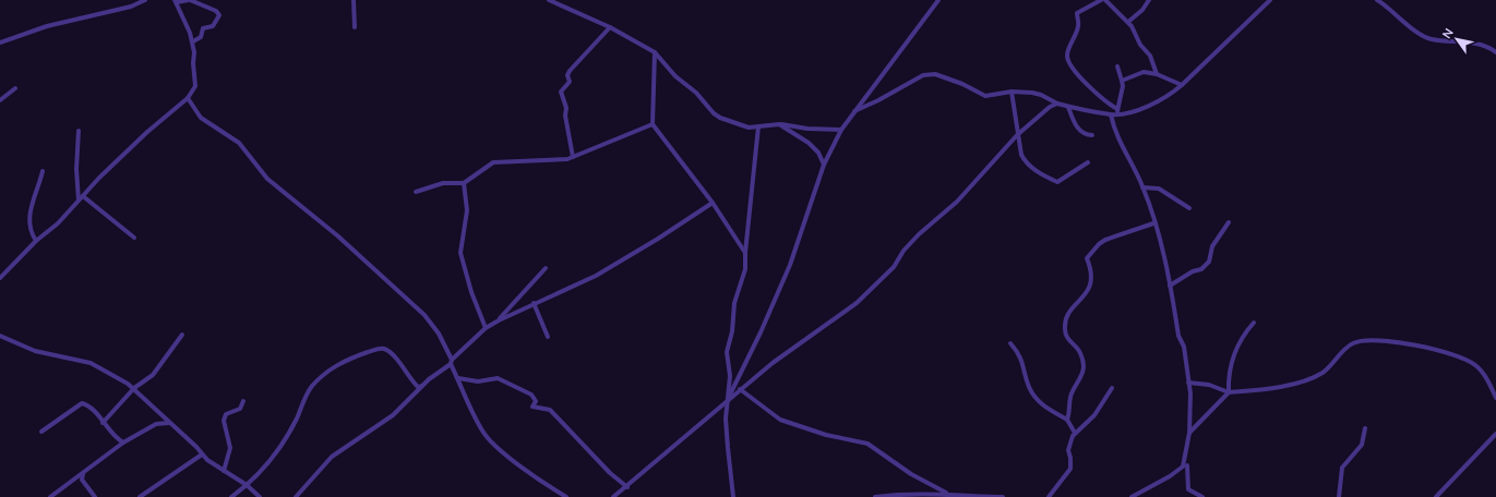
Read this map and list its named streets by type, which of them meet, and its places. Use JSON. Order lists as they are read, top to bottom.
{
  "north": "top left"
}
